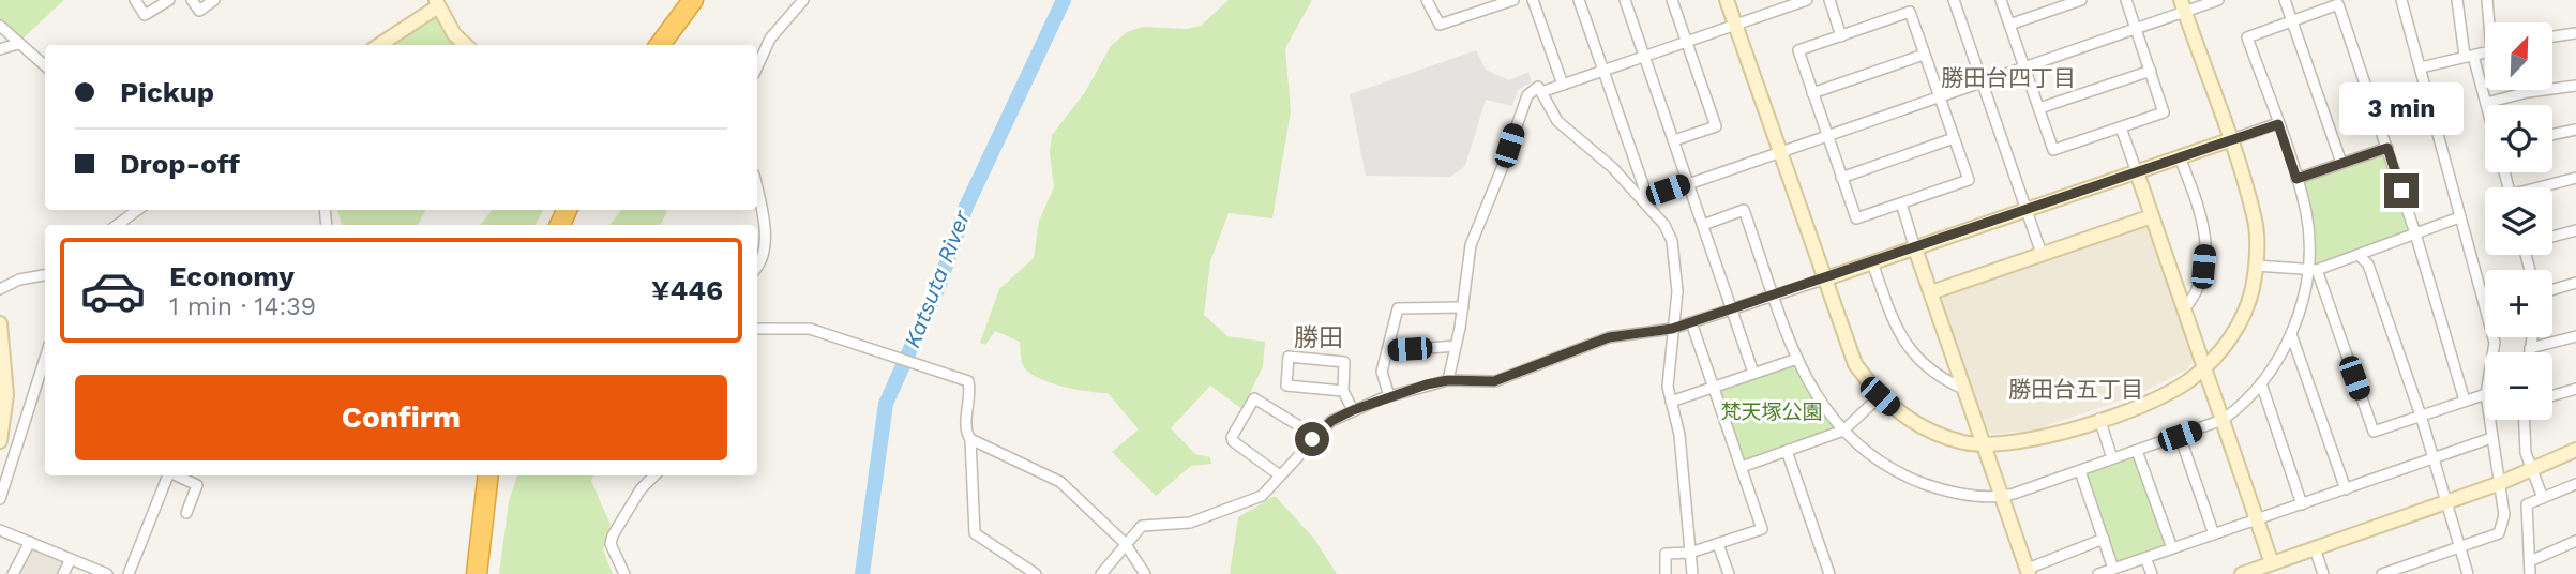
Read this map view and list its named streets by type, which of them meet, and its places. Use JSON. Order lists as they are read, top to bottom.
{
  "districts": ["勝田台四丁目", "勝田", "勝田台五丁目"],
  "water": ["Katsuta River"],
  "parks": ["梵天塚公園"],
  "north": "top right",
  "page": {
    "map_buttons": ["+", "−"],
    "banner": ["Pickup", "Drop-off"],
    "bubble": "3 min",
    "list": [
      {
        "name": "Economy",
        "note": "1 min · 14:39",
        "value": "¥446"
      }
    ],
    "buttons": "Confirm"
  }
}
